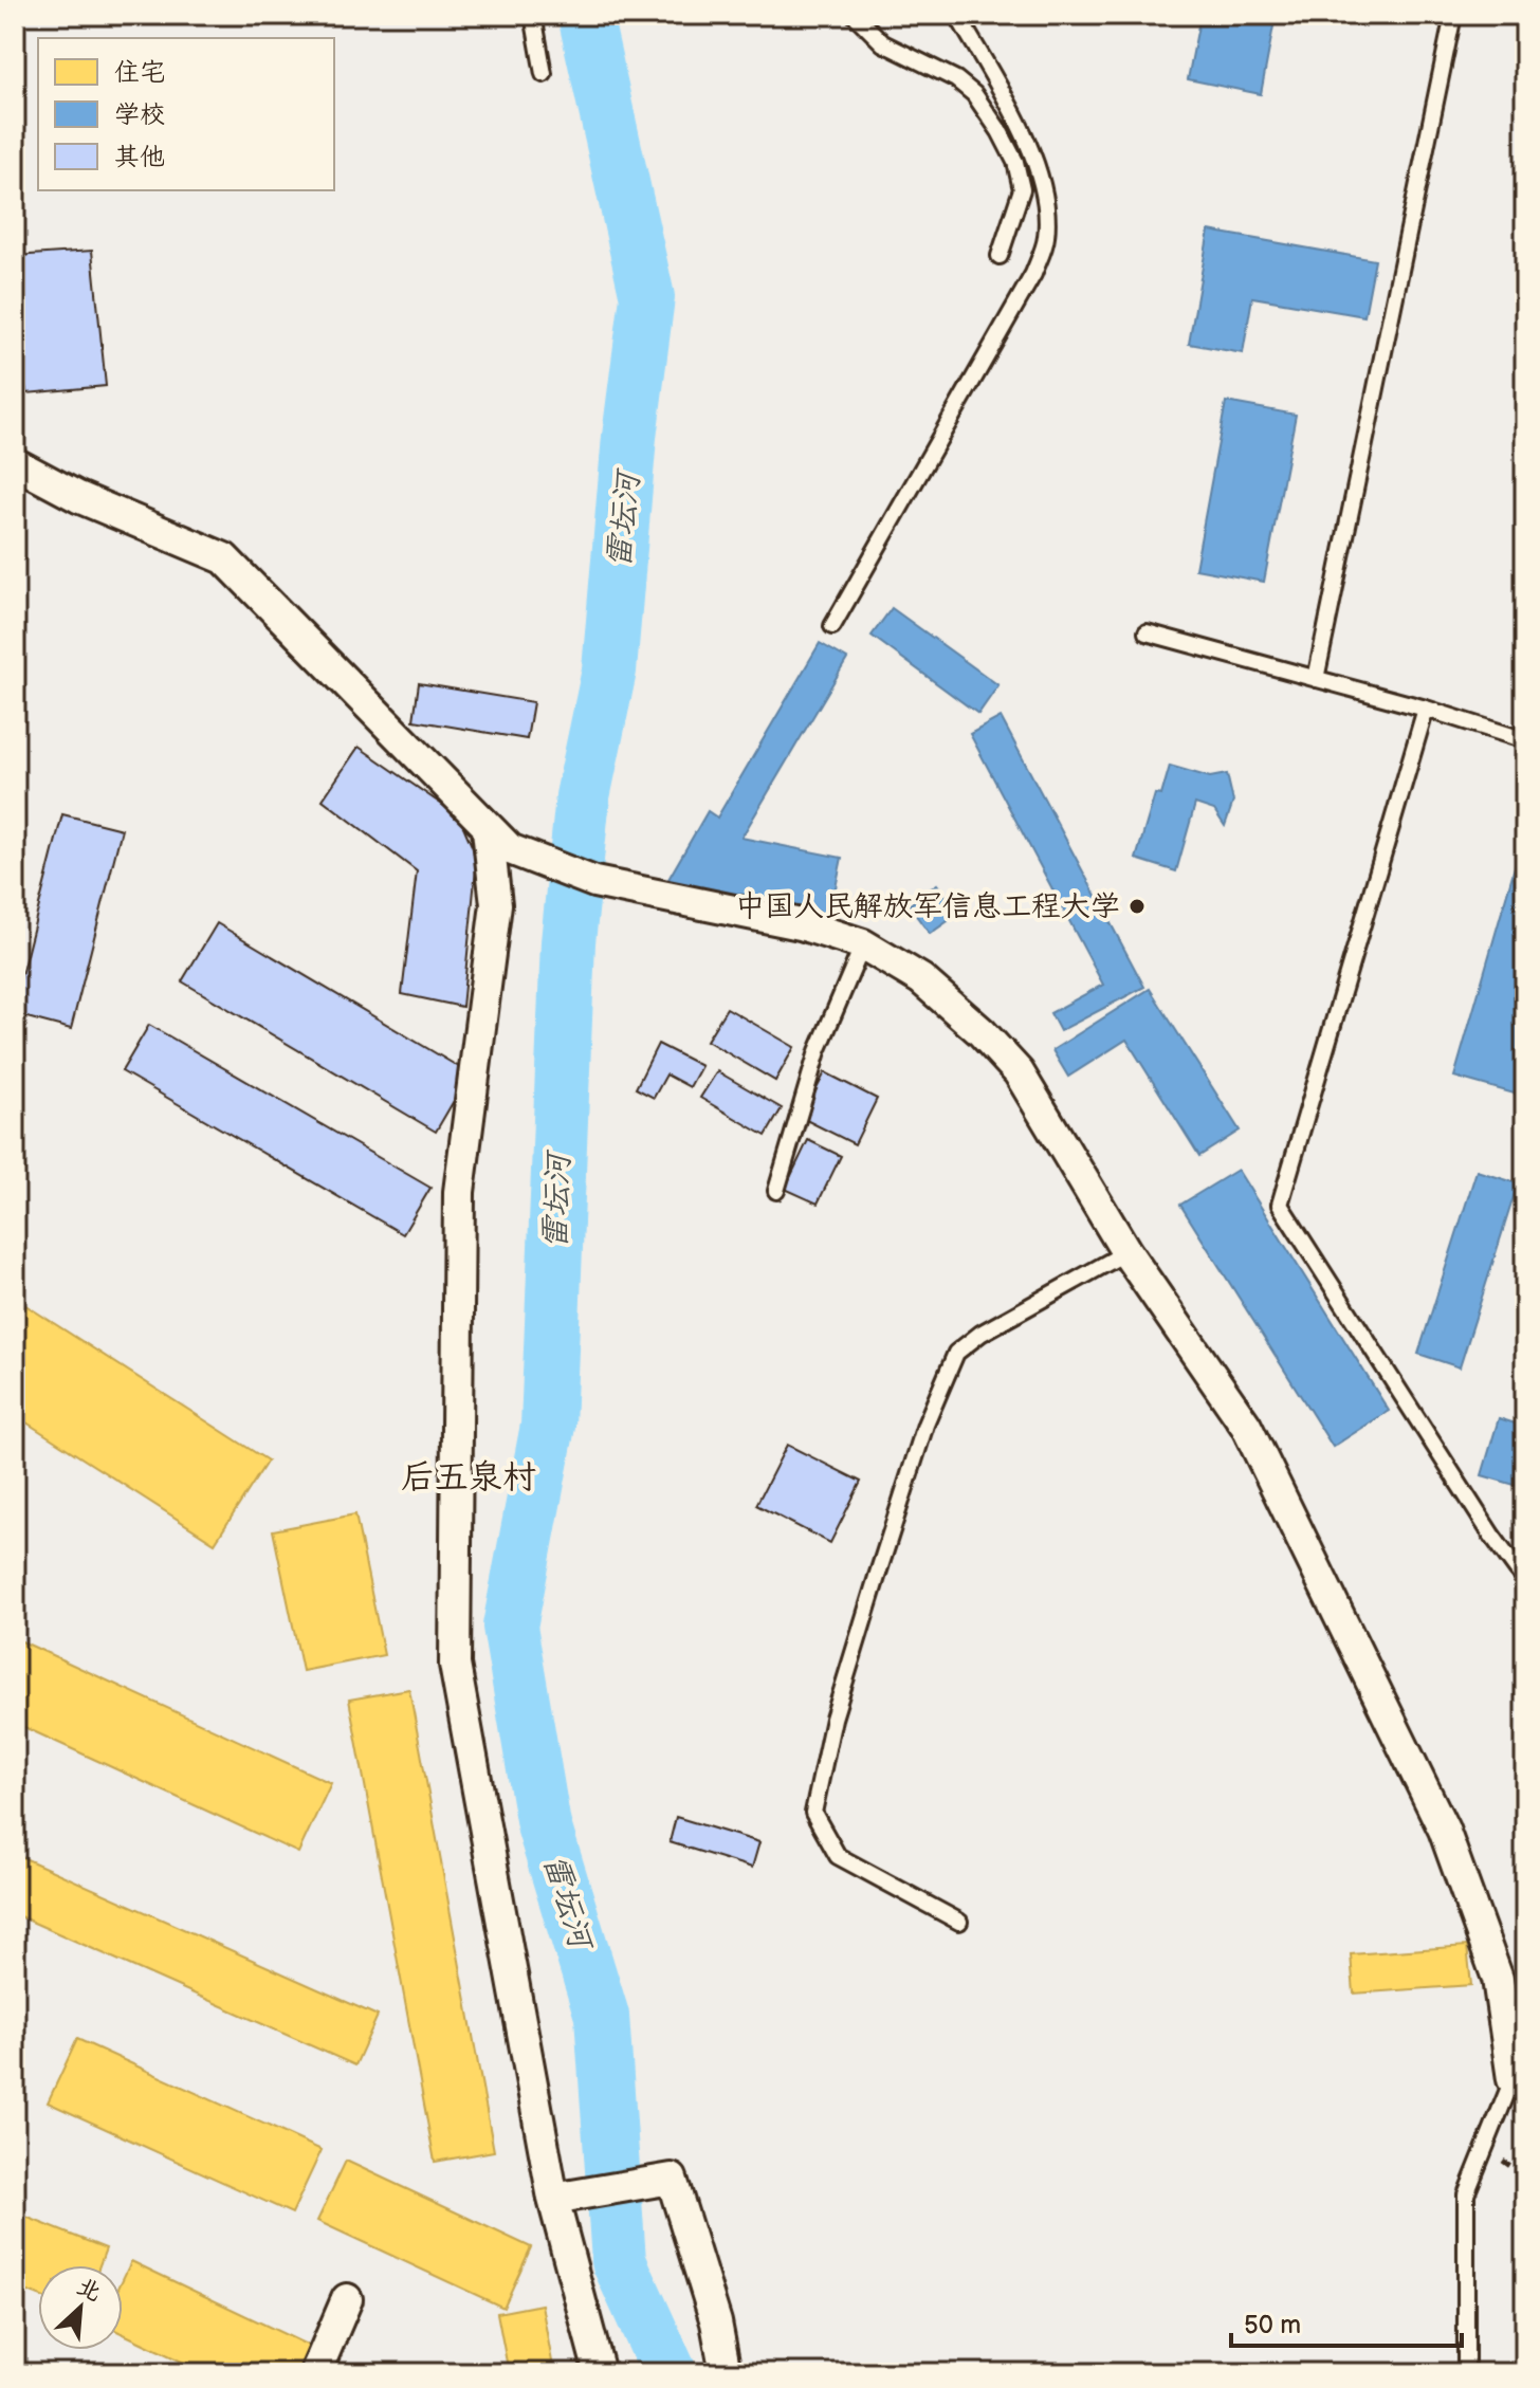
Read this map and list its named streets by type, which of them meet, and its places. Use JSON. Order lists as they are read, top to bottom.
{
  "districts": ["后五泉村"],
  "water": ["雷坛河"],
  "places": ["中国人民解放军信息工程大学"],
  "legend": ["住宅", "学校", "其他"],
  "scale_bar": "50 m",
  "north": "top right"
}
